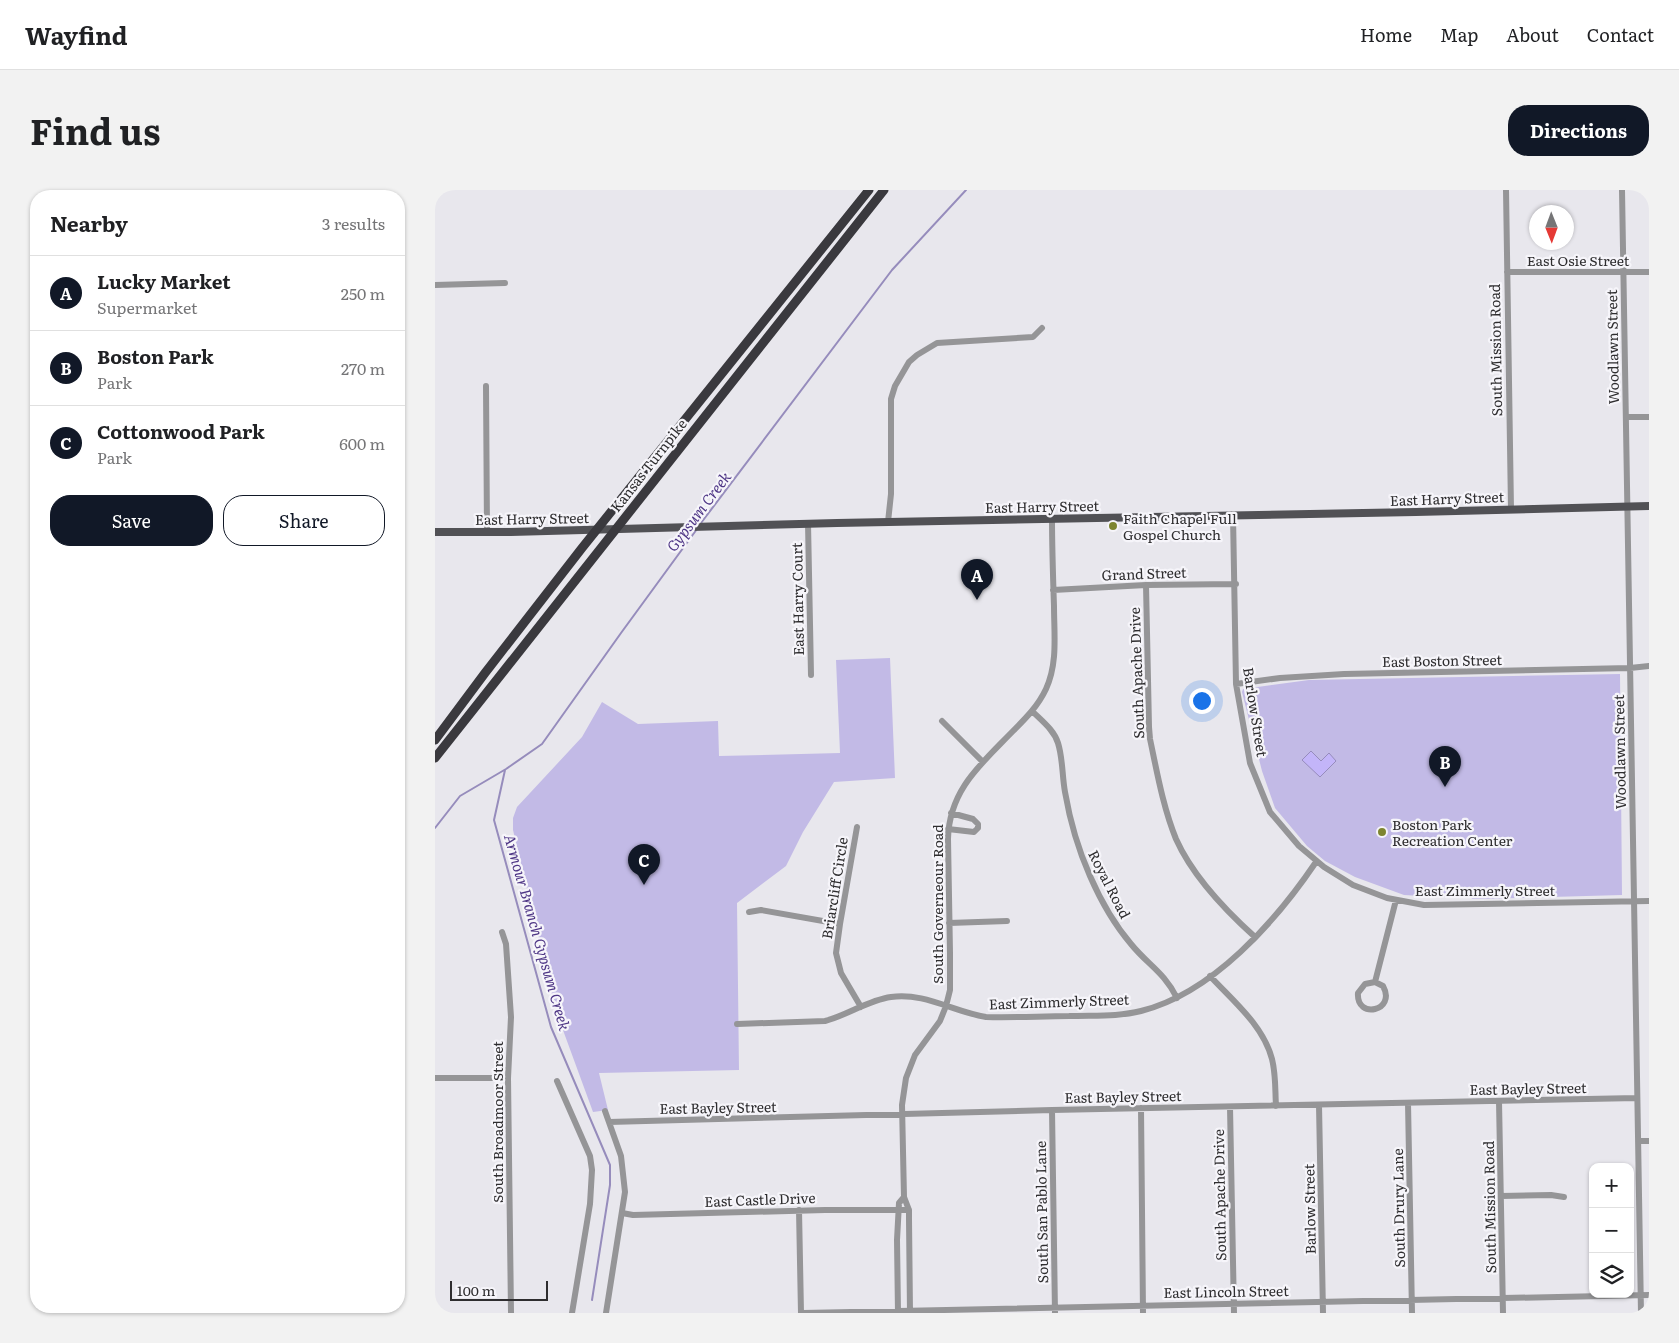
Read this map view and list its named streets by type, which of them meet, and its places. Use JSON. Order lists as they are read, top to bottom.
{
  "streets": {
    "highway": ["Kansas Turnpike"],
    "main road": ["East Harry Street"],
    "street": [
      "East Osie Street",
      "Woodlawn Street",
      "South Mission Road",
      "Grand Street",
      "East Harry Court",
      "East Boston Street",
      "South Apache Drive",
      "Barlow Street",
      "Royal Road",
      "Briarcliff Circle",
      "East Zimmerly Street",
      "South Governeour Road",
      "East Bayley Street",
      "South Broadmoor Street",
      "East Castle Drive",
      "South Drury Lane",
      "South San Pablo Lane",
      "East Lincoln Street"
    ]
  },
  "crossings": [
    ["East Osie Street", "Woodlawn Street"],
    ["East Osie Street", "South Mission Road"],
    ["Woodlawn Street", "East Harry Street"],
    ["Woodlawn Street", "East Boston Street"],
    ["Woodlawn Street", "East Zimmerly Street"],
    ["Woodlawn Street", "East Bayley Street"],
    ["Woodlawn Street", "East Lincoln Street"],
    ["South Mission Road", "East Harry Street"],
    ["South Mission Road", "East Bayley Street"],
    ["South Mission Road", "East Lincoln Street"],
    ["East Harry Street", "East Harry Court"],
    ["East Harry Street", "Barlow Street"],
    ["East Harry Street", "South Governeour Road"],
    ["Grand Street", "South Apache Drive"],
    ["Grand Street", "Barlow Street"],
    ["Grand Street", "South Governeour Road"],
    ["East Boston Street", "Barlow Street"],
    ["South Apache Drive", "East Zimmerly Street"],
    ["South Apache Drive", "East Bayley Street"],
    ["South Apache Drive", "East Lincoln Street"],
    ["Barlow Street", "East Zimmerly Street"],
    ["Barlow Street", "East Bayley Street"],
    ["Barlow Street", "East Lincoln Street"],
    ["Royal Road", "East Zimmerly Street"],
    ["Royal Road", "South Governeour Road"],
    ["Briarcliff Circle", "East Zimmerly Street"],
    ["East Zimmerly Street", "South Governeour Road"],
    ["South Governeour Road", "East Bayley Street"],
    ["South Governeour Road", "East Castle Drive"],
    ["South Governeour Road", "East Lincoln Street"],
    ["East Bayley Street", "South Drury Lane"],
    ["East Bayley Street", "South San Pablo Lane"],
    ["South Drury Lane", "East Lincoln Street"],
    ["South San Pablo Lane", "East Lincoln Street"]
  ],
  "water": ["Gypsum Creek", "Armour Branch Gypsum Creek"],
  "places": ["Faith Chapel Full Gospel Church", "Boston Park Recreation Center"],
  "scale_bar": "100 m",
  "north": "bottom",
  "page": {
    "header": "Wayfind",
    "nav": [
      "Home",
      "Map",
      "About",
      "Contact"
    ],
    "title": "Find us",
    "buttons": [
      "Directions",
      ["Save", "Share"]
    ],
    "heading": ["Nearby", "3 results"],
    "list": [
      {
        "mark": "A",
        "name": "Lucky Market",
        "note": "Supermarket",
        "value": "250 m"
      },
      {
        "mark": "B",
        "name": "Boston Park",
        "note": "Park",
        "value": "270 m"
      },
      {
        "mark": "C",
        "name": "Cottonwood Park",
        "note": "Park",
        "value": "600 m"
      }
    ],
    "pins": ["A", "B", "C"],
    "map_buttons": ["+", "−"],
    "scale": "100 m"
  }
}
